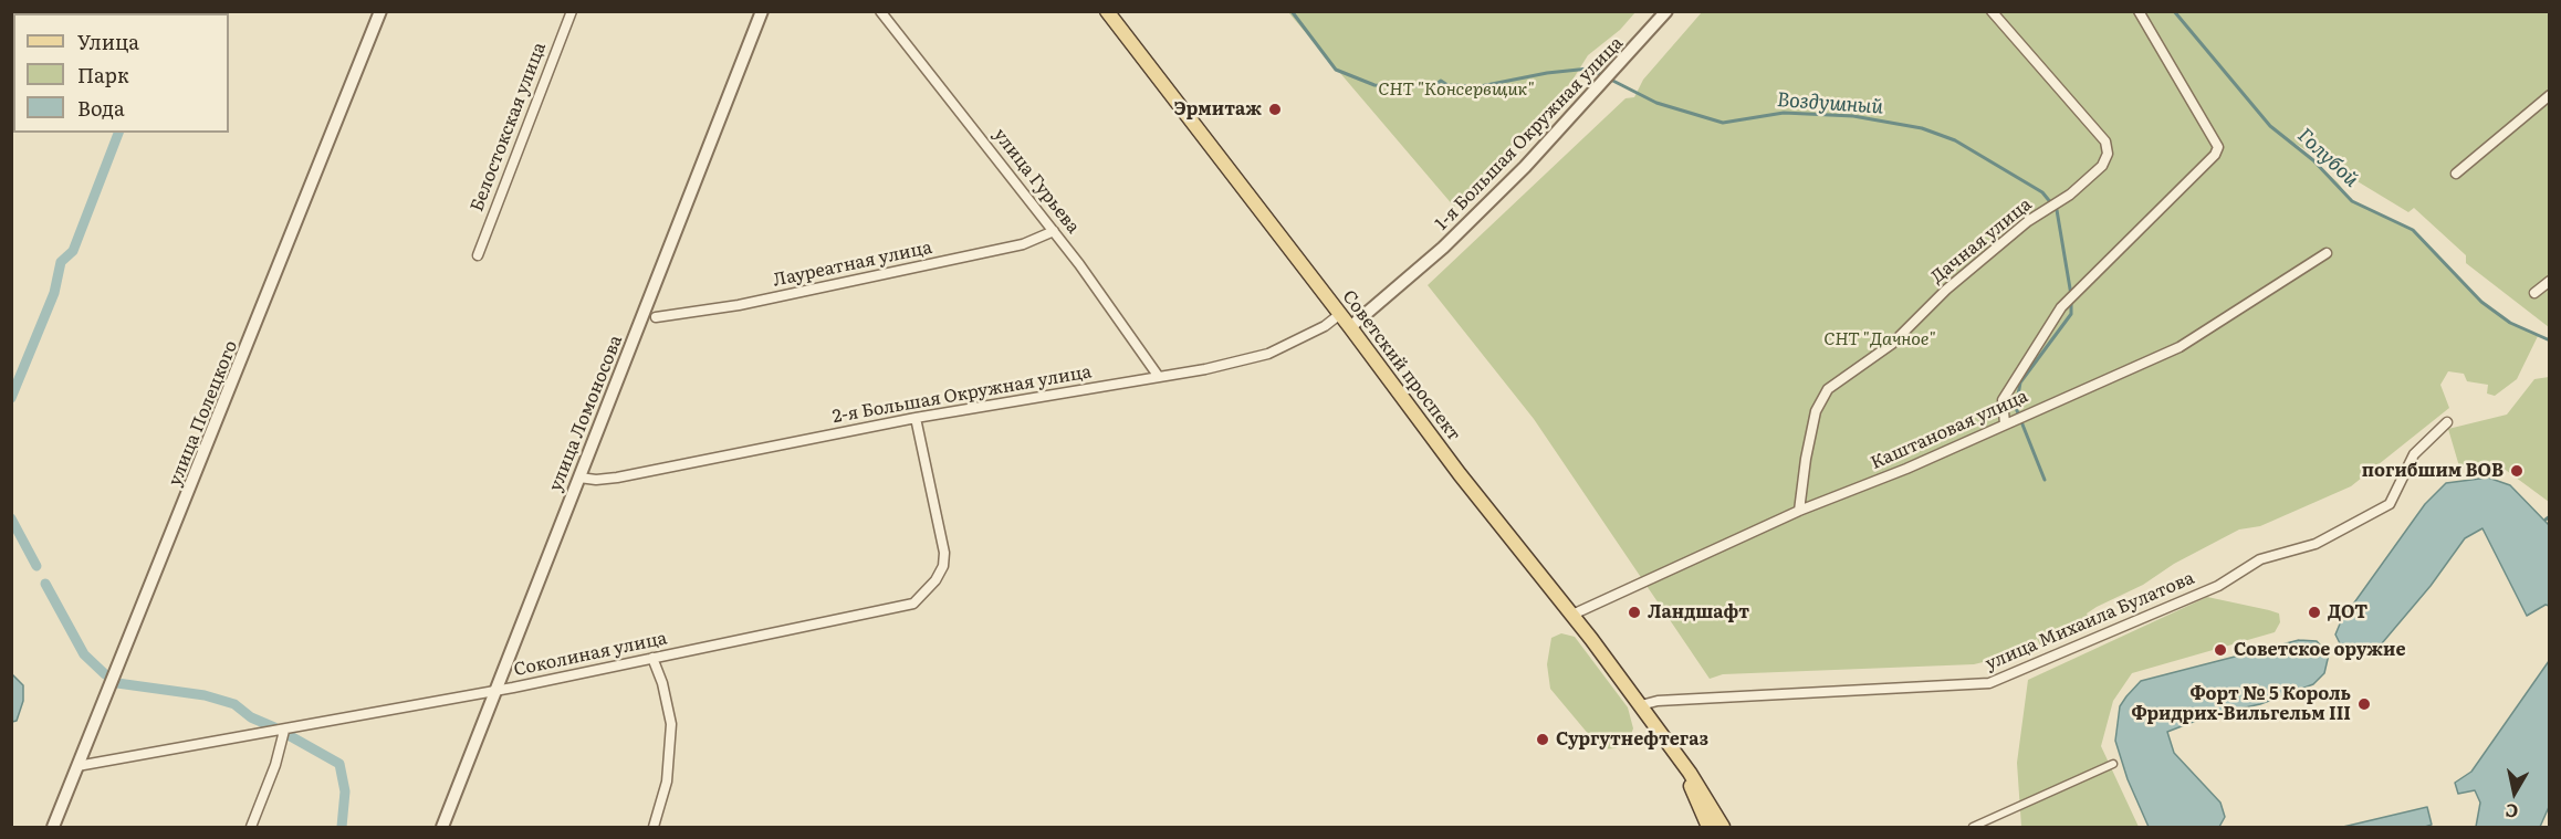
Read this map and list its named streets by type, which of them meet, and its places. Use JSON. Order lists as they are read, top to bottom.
{
  "streets": {
    "main road": ["Советский проспект"],
    "street": [
      "Белостокская улица",
      "1-я Большая Окружная улица",
      "улица Гурьева",
      "Дачная улица",
      "Лауреатная улица",
      "2-я Большая Окружная улица",
      "улица Полецкого",
      "улица Ломоносова",
      "Каштановая улица",
      "улица Михаила Булатова",
      "Соколиная улица"
    ]
  },
  "crossings": [
    ["1-я Большая Окружная улица", "Советский проспект"],
    ["улица Гурьева", "Лауреатная улица"],
    ["улица Гурьева", "2-я Большая Окружная улица"],
    ["Дачная улица", "Каштановая улица"],
    ["Советский проспект", "2-я Большая Окружная улица"],
    ["Советский проспект", "Каштановая улица"],
    ["Советский проспект", "улица Михаила Булатова"],
    ["2-я Большая Окружная улица", "улица Ломоносова"],
    ["2-я Большая Окружная улица", "Соколиная улица"],
    ["улица Полецкого", "Соколиная улица"],
    ["улица Ломоносова", "Соколиная улица"]
  ],
  "water": ["Воздушный", "Голубой"],
  "parks": ["СНТ \"Консервщик\"", "СНТ \"Дачное\""],
  "places": [
    "Эрмитаж",
    "погибшим ВОВ",
    "Ландшафт",
    "ДОТ",
    "Советское оружие",
    "Форт № 5 Король Фридрих-Вильгельм III",
    "Сургутнефтегаз"
  ],
  "legend": ["Улица", "Парк", "Вода"],
  "north": "bottom"
}
